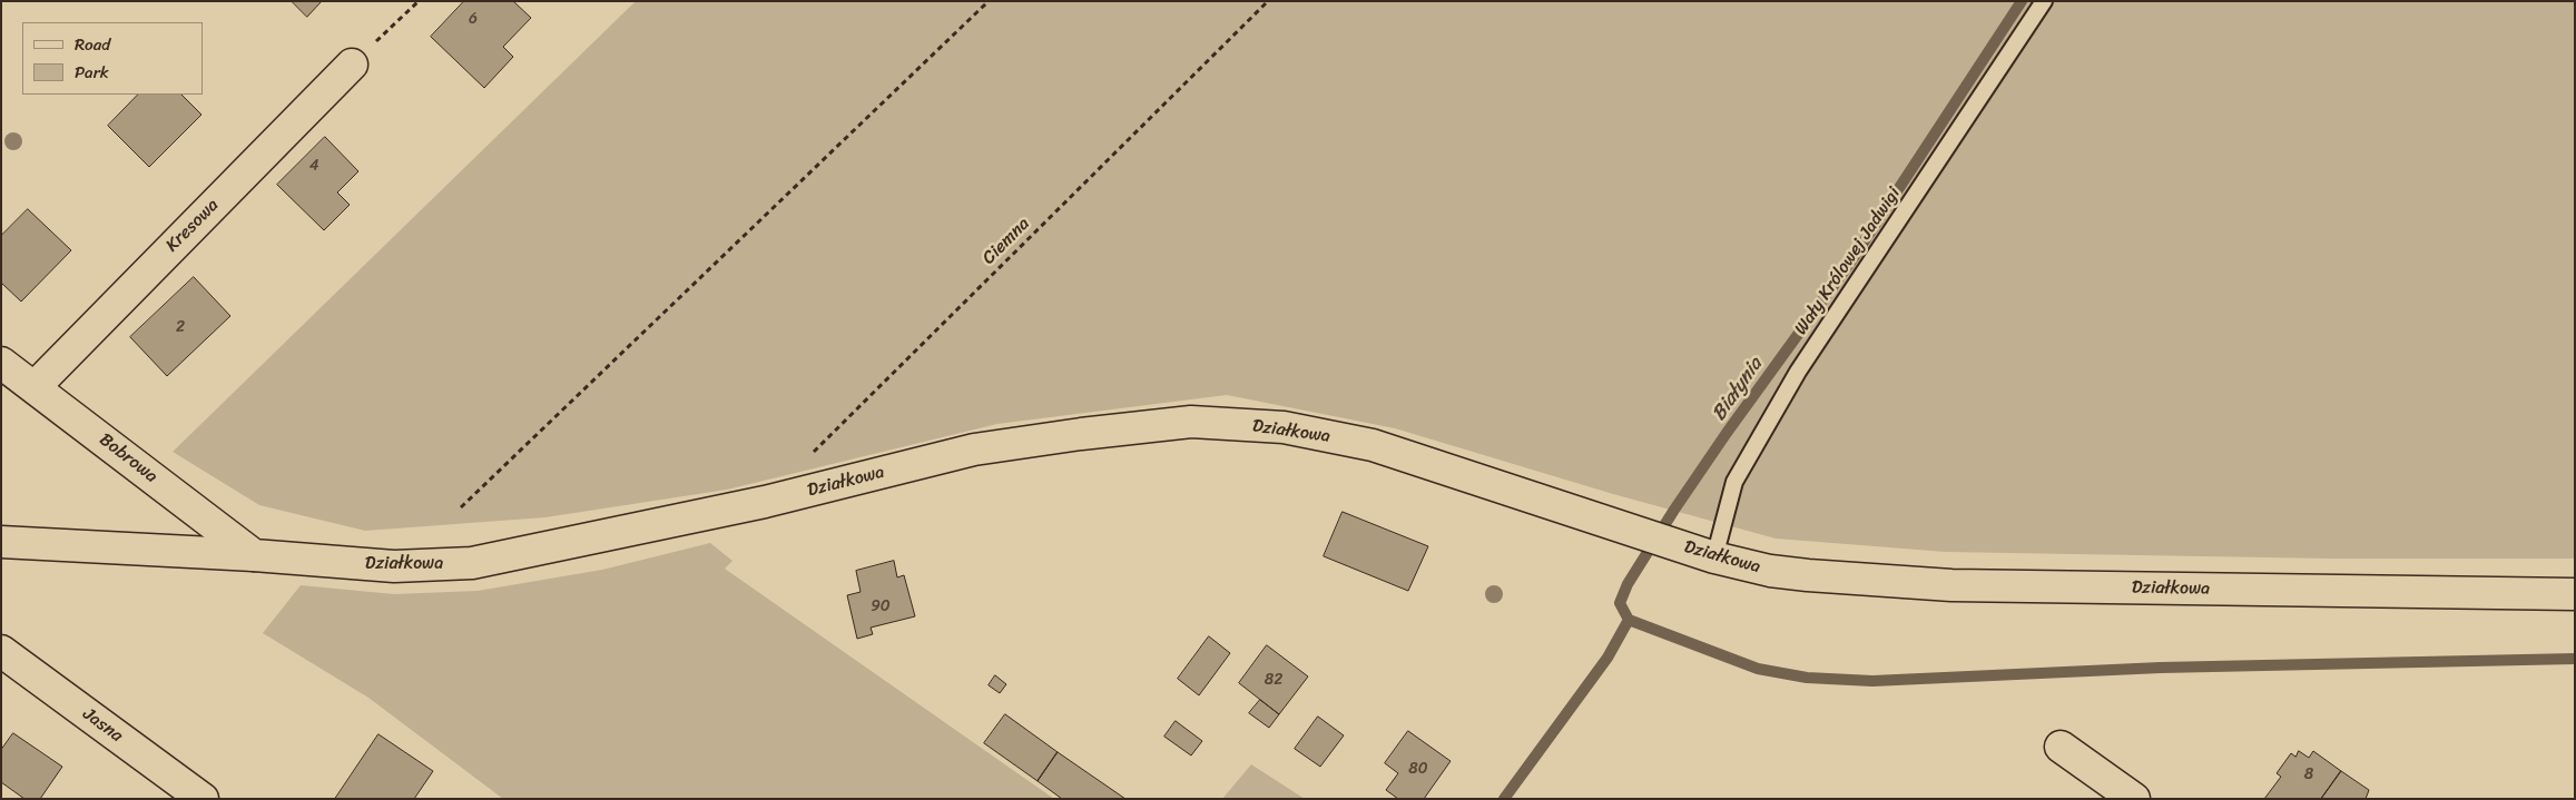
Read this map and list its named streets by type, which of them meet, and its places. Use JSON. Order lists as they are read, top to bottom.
{
  "streets": {
    "street": [
      "Kresowa",
      "Działkowa",
      "Bobrowa",
      "Jasna"
    ],
    "lane": ["Wały Królowej Jadwigi"],
    "path": ["Ciemna"]
  },
  "crossings": [
    ["Kresowa", "Bobrowa"],
    ["Wały Królowej Jadwigi", "Działkowa"],
    ["Działkowa", "Bobrowa"]
  ],
  "water": ["Białynia"],
  "house_numbers": [
    "6",
    "4",
    "2",
    "90",
    "82",
    "80",
    "8"
  ],
  "legend": ["Road", "Park"]
}
